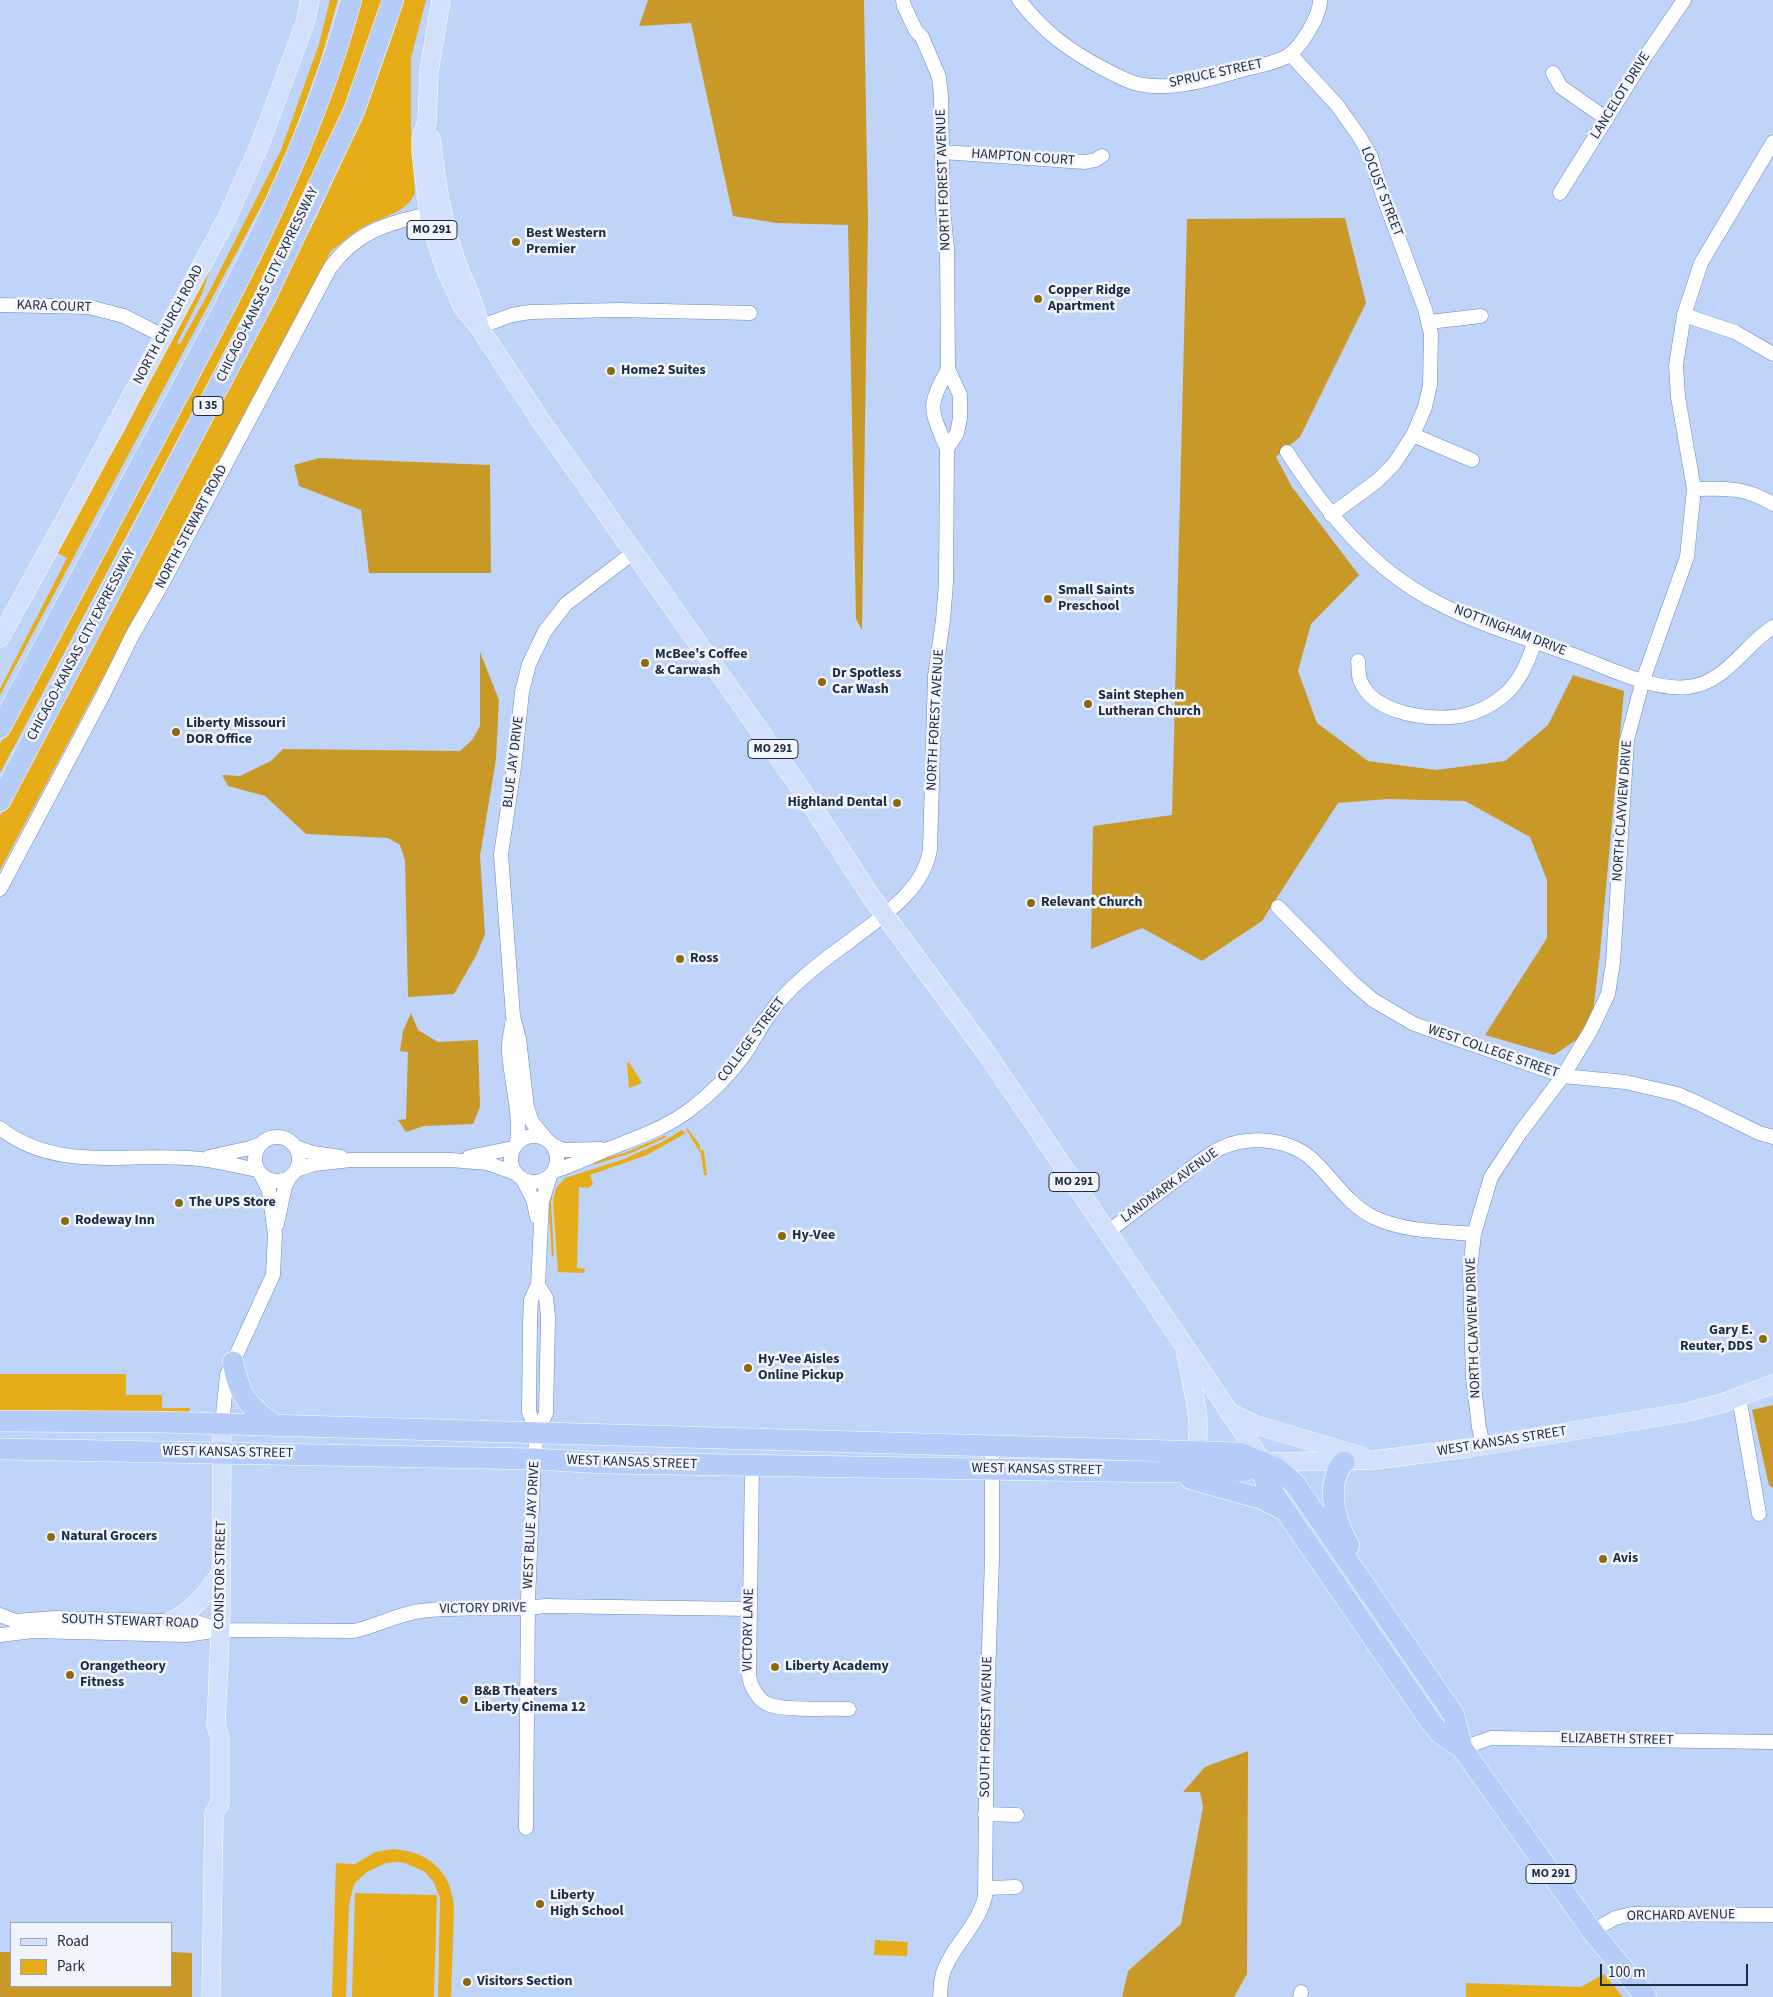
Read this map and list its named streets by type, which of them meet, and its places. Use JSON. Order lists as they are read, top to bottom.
{
  "streets": {
    "highway": [
      "MO 291",
      "CHICAGO-KANSAS CITY EXPRESSWAY",
      "I 35",
      "WEST KANSAS STREET"
    ],
    "main road": ["NORTH CHURCH ROAD", "CONISTOR STREET"],
    "street": [
      "SPRUCE STREET",
      "LANCELOT DRIVE",
      "HAMPTON COURT",
      "NORTH FOREST AVENUE",
      "LOCUST STREET",
      "KARA COURT",
      "NORTH STEWART ROAD",
      "NOTTINGHAM DRIVE",
      "BLUE JAY DRIVE",
      "NORTH CLAYVIEW DRIVE",
      "COLLEGE STREET",
      "WEST COLLEGE STREET",
      "LANDMARK AVENUE",
      "WEST BLUE JAY DRIVE",
      "VICTORY DRIVE",
      "SOUTH STEWART ROAD",
      "VICTORY LANE",
      "SOUTH FOREST AVENUE",
      "ELIZABETH STREET",
      "ORCHARD AVENUE"
    ]
  },
  "crossings": [
    ["SPRUCE STREET", "LOCUST STREET"],
    ["HAMPTON COURT", "NORTH FOREST AVENUE"],
    ["NORTH FOREST AVENUE", "MO 291"],
    ["NORTH FOREST AVENUE", "COLLEGE STREET"],
    ["LOCUST STREET", "NOTTINGHAM DRIVE"],
    ["MO 291", "NORTH STEWART ROAD"],
    ["MO 291", "BLUE JAY DRIVE"],
    ["MO 291", "COLLEGE STREET"],
    ["MO 291", "LANDMARK AVENUE"],
    ["MO 291", "WEST KANSAS STREET"],
    ["MO 291", "ELIZABETH STREET"],
    ["MO 291", "ORCHARD AVENUE"],
    ["KARA COURT", "NORTH CHURCH ROAD"],
    ["NOTTINGHAM DRIVE", "NORTH CLAYVIEW DRIVE"],
    ["BLUE JAY DRIVE", "COLLEGE STREET"],
    ["NORTH CLAYVIEW DRIVE", "WEST COLLEGE STREET"],
    ["NORTH CLAYVIEW DRIVE", "LANDMARK AVENUE"],
    ["NORTH CLAYVIEW DRIVE", "WEST KANSAS STREET"],
    ["WEST KANSAS STREET", "WEST BLUE JAY DRIVE"],
    ["WEST KANSAS STREET", "CONISTOR STREET"],
    ["WEST KANSAS STREET", "VICTORY LANE"],
    ["WEST KANSAS STREET", "SOUTH FOREST AVENUE"],
    ["WEST BLUE JAY DRIVE", "VICTORY DRIVE"],
    ["CONISTOR STREET", "VICTORY DRIVE"],
    ["CONISTOR STREET", "SOUTH STEWART ROAD"],
    ["VICTORY DRIVE", "SOUTH STEWART ROAD"],
    ["VICTORY DRIVE", "VICTORY LANE"]
  ],
  "places": [
    "Best Western Premier",
    "Copper Ridge Apartment",
    "Home2 Suites",
    "Small Saints Preschool",
    "McBee's Coffee & Carwash",
    "Dr Spotless Car Wash",
    "Saint Stephen Lutheran Church",
    "Liberty Missouri DOR Office",
    "Highland Dental",
    "Relevant Church",
    "Ross",
    "The UPS Store",
    "Rodeway Inn",
    "Hy-Vee",
    "Gary E. Reuter, DDS",
    "Hy-Vee Aisles Online Pickup",
    "Natural Grocers",
    "Avis",
    "Liberty Academy",
    "Orangetheory Fitness",
    "B&B Theaters Liberty Cinema 12",
    "Liberty High School",
    "Visitors Section"
  ],
  "legend": ["Road", "Park"],
  "scale_bar": "100 m"
}
